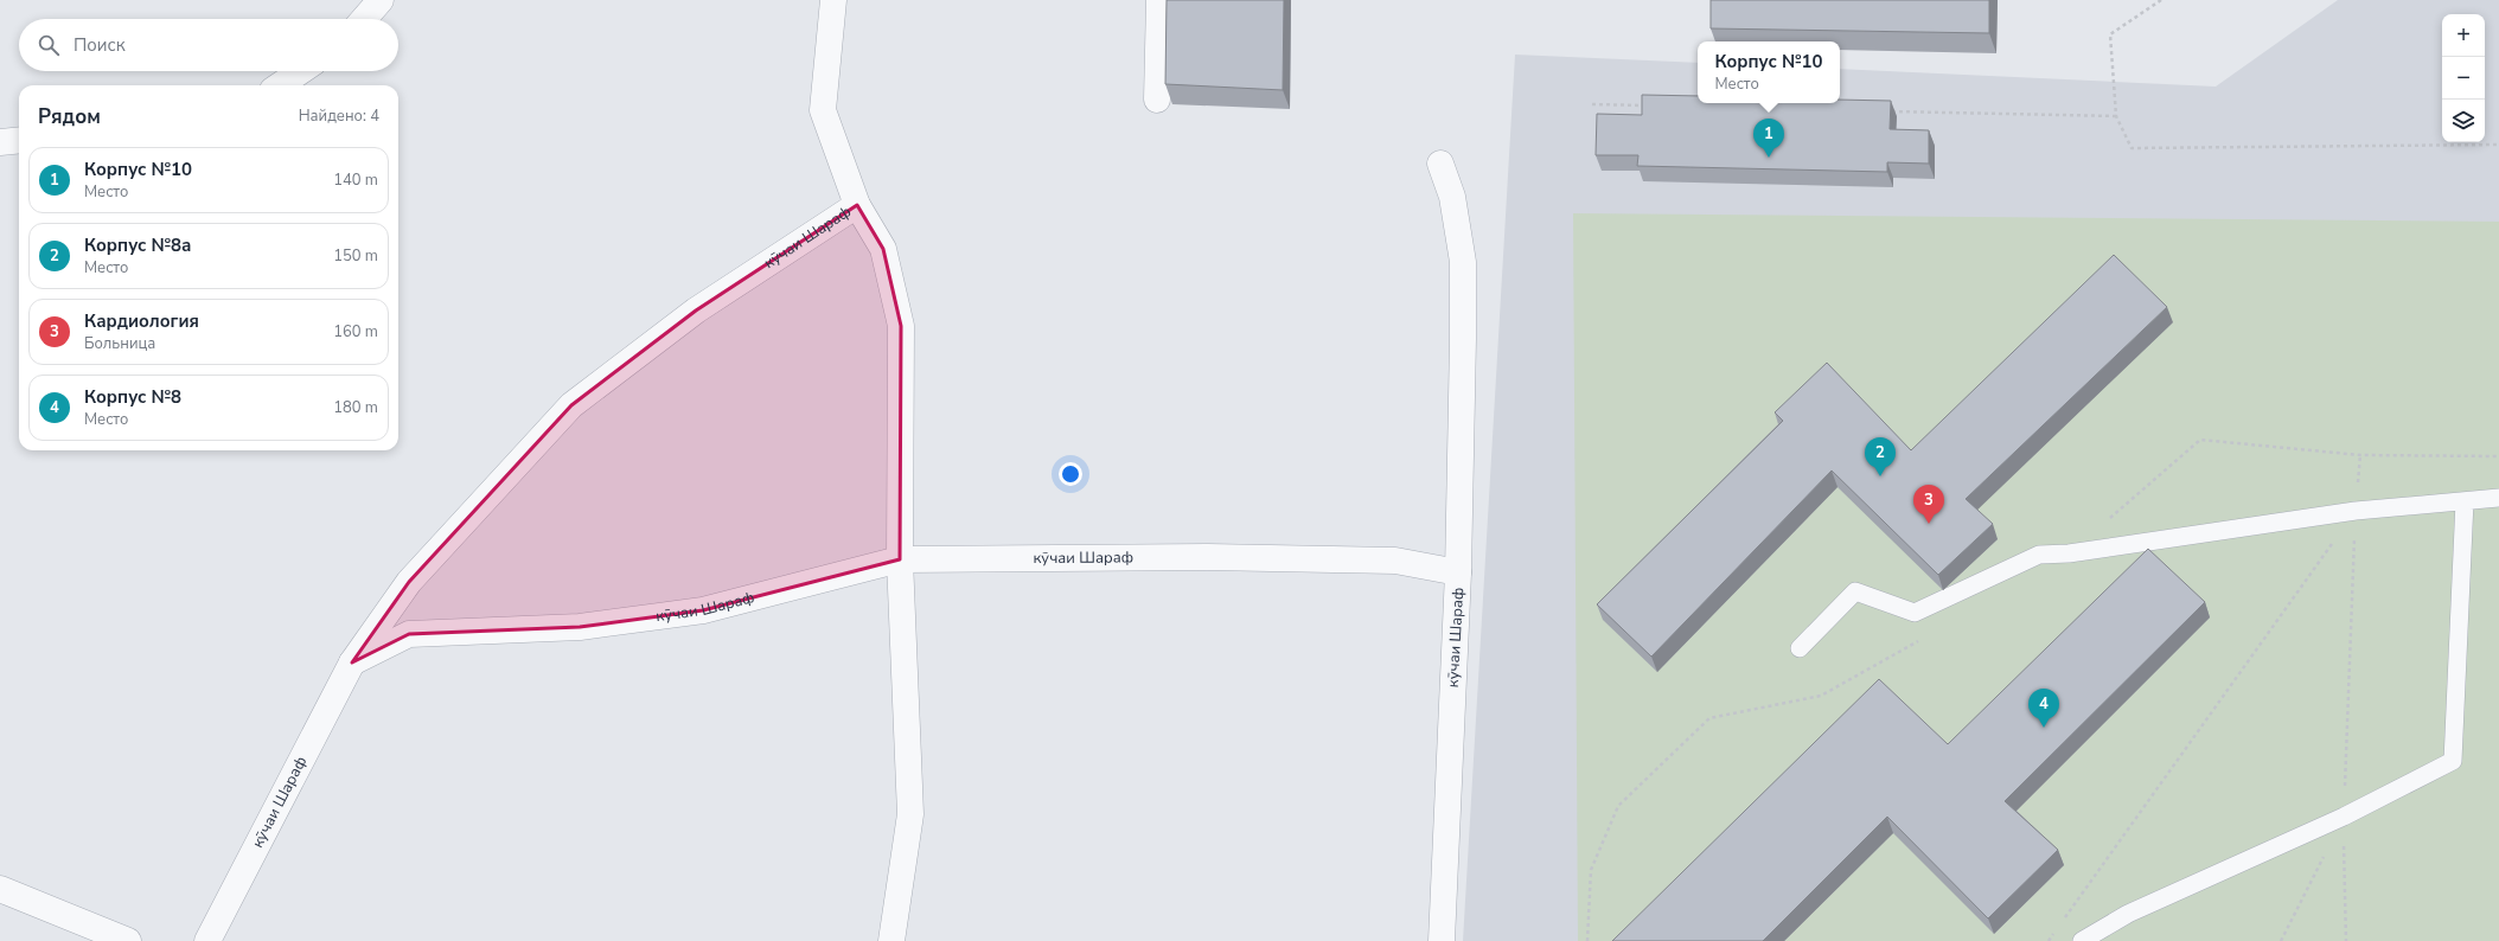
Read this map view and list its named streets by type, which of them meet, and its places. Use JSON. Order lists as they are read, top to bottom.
{
  "streets": {
    "street": ["кӯчаи Шараф"]
  },
  "page": {
    "map_buttons": ["+", "−"],
    "search": "Поиск",
    "popup": ["Корпус №10", "Место"],
    "heading": ["Рядом", "Найдено: 4"],
    "pins": [
      "1",
      "2",
      "3",
      "4"
    ],
    "list": [
      {
        "mark": "1",
        "name": "Корпус №10",
        "note": "Место",
        "value": "140 m"
      },
      {
        "mark": "2",
        "name": "Корпус №8а",
        "note": "Место",
        "value": "150 m"
      },
      {
        "mark": "3",
        "name": "Кардиология",
        "note": "Больница",
        "value": "160 m"
      },
      {
        "mark": "4",
        "name": "Корпус №8",
        "note": "Место",
        "value": "180 m"
      }
    ]
  }
}
